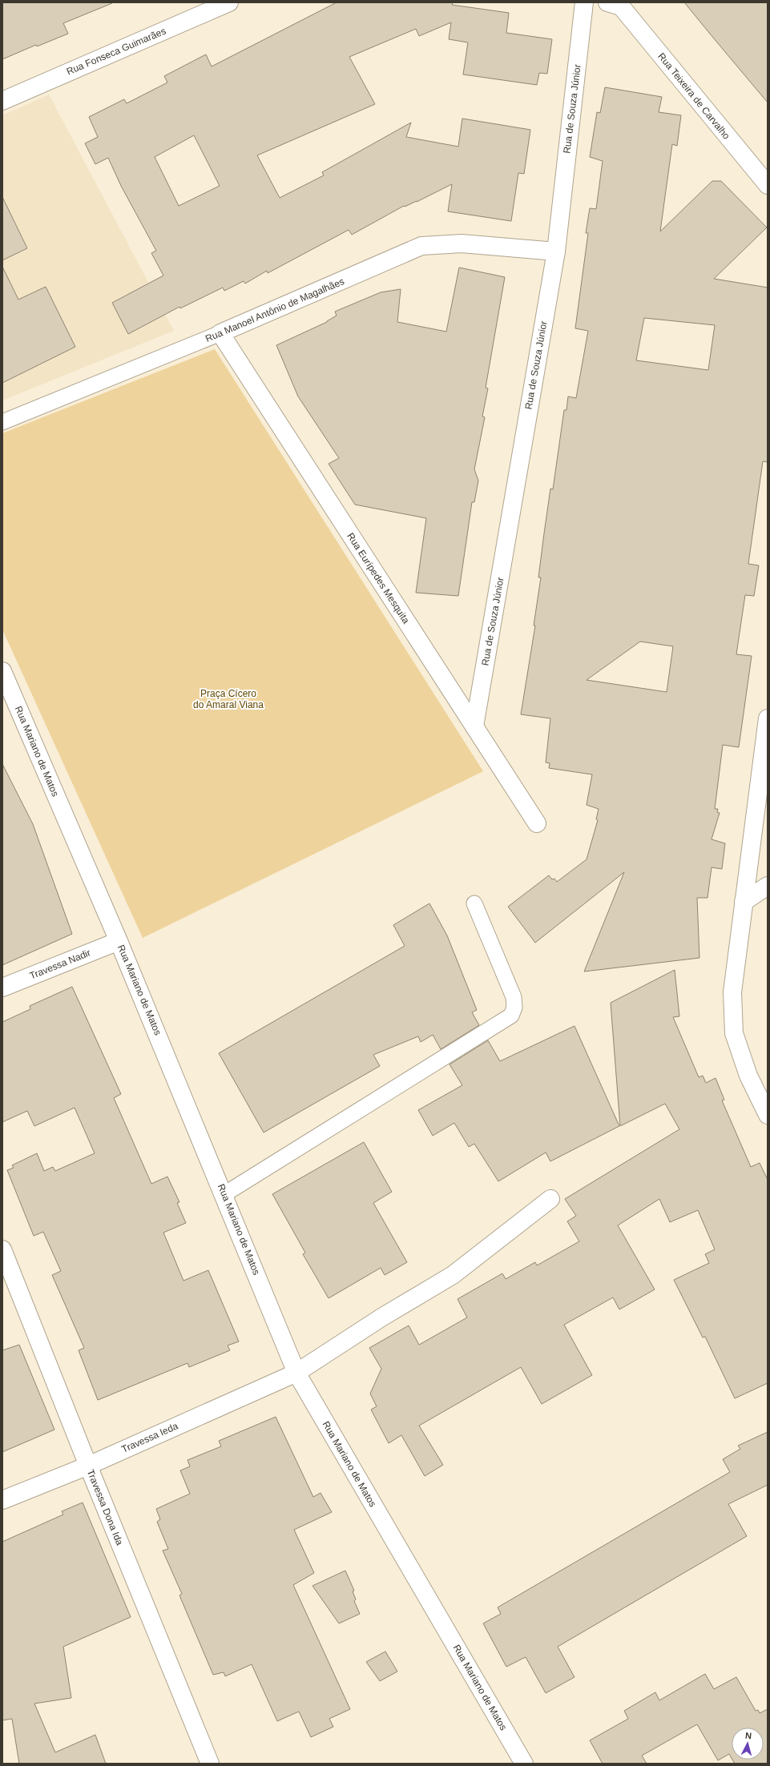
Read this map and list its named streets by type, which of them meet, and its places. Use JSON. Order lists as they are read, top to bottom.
{
  "streets": {
    "street": [
      "Rua Fonseca Guimarães",
      "Rua Teixeira de Carvalho",
      "Rua de Souza Júnior",
      "Rua Manoel Antônio de Magalhães",
      "Rua Eurípedes Mesquita",
      "Rua Mariano de Matos",
      "Travessa Nadir",
      "Travessa Ieda",
      "Travessa Dona Ida"
    ]
  },
  "crossings": [
    ["Rua de Souza Júnior", "Rua Manoel Antônio de Magalhães"],
    ["Rua de Souza Júnior", "Rua Eurípedes Mesquita"],
    ["Rua Manoel Antônio de Magalhães", "Rua Eurípedes Mesquita"],
    ["Rua Mariano de Matos", "Travessa Nadir"],
    ["Rua Mariano de Matos", "Travessa Ieda"],
    ["Travessa Ieda", "Travessa Dona Ida"]
  ],
  "parks": ["Praça Cícero do Amaral Viana"],
  "north": "top"
}
